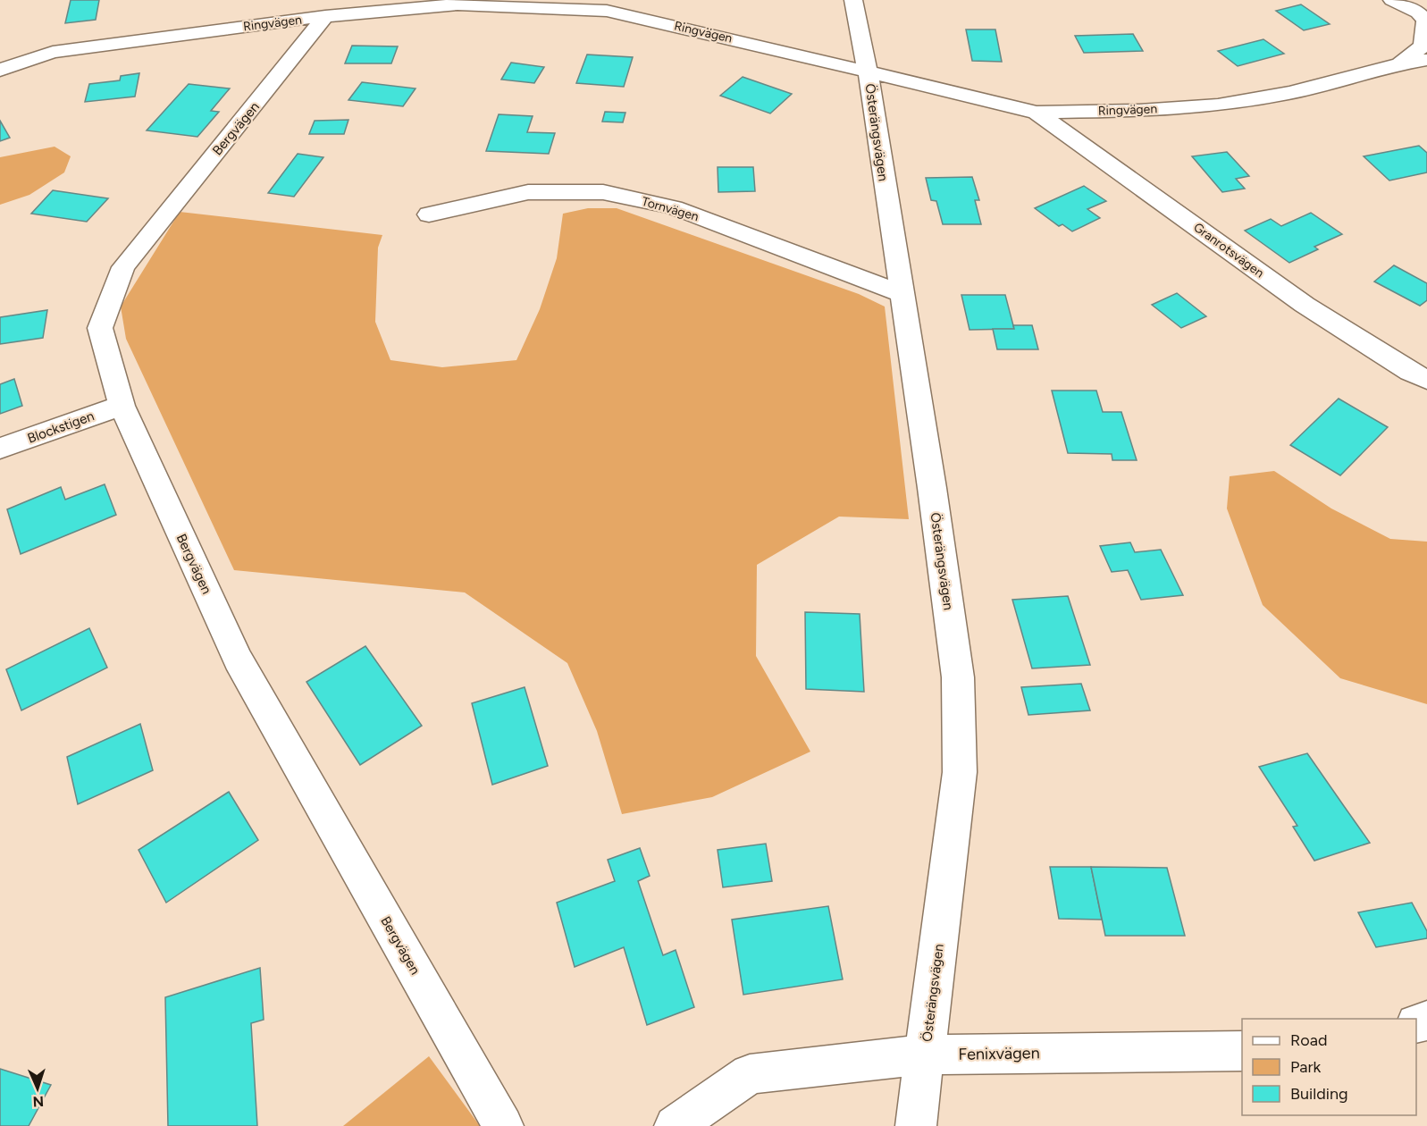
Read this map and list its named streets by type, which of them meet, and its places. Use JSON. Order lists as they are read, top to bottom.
{
  "streets": {
    "street": [
      "Ringvägen",
      "Bergvägen",
      "Österängsvägen",
      "Tornvägen",
      "Granrotsvägen",
      "Blockstigen",
      "Fenixvägen"
    ]
  },
  "crossings": [
    ["Ringvägen", "Bergvägen"],
    ["Ringvägen", "Österängsvägen"],
    ["Ringvägen", "Granrotsvägen"],
    ["Bergvägen", "Blockstigen"],
    ["Österängsvägen", "Tornvägen"],
    ["Österängsvägen", "Fenixvägen"]
  ],
  "legend": ["Road", "Park", "Building"],
  "north": "bottom"
}
